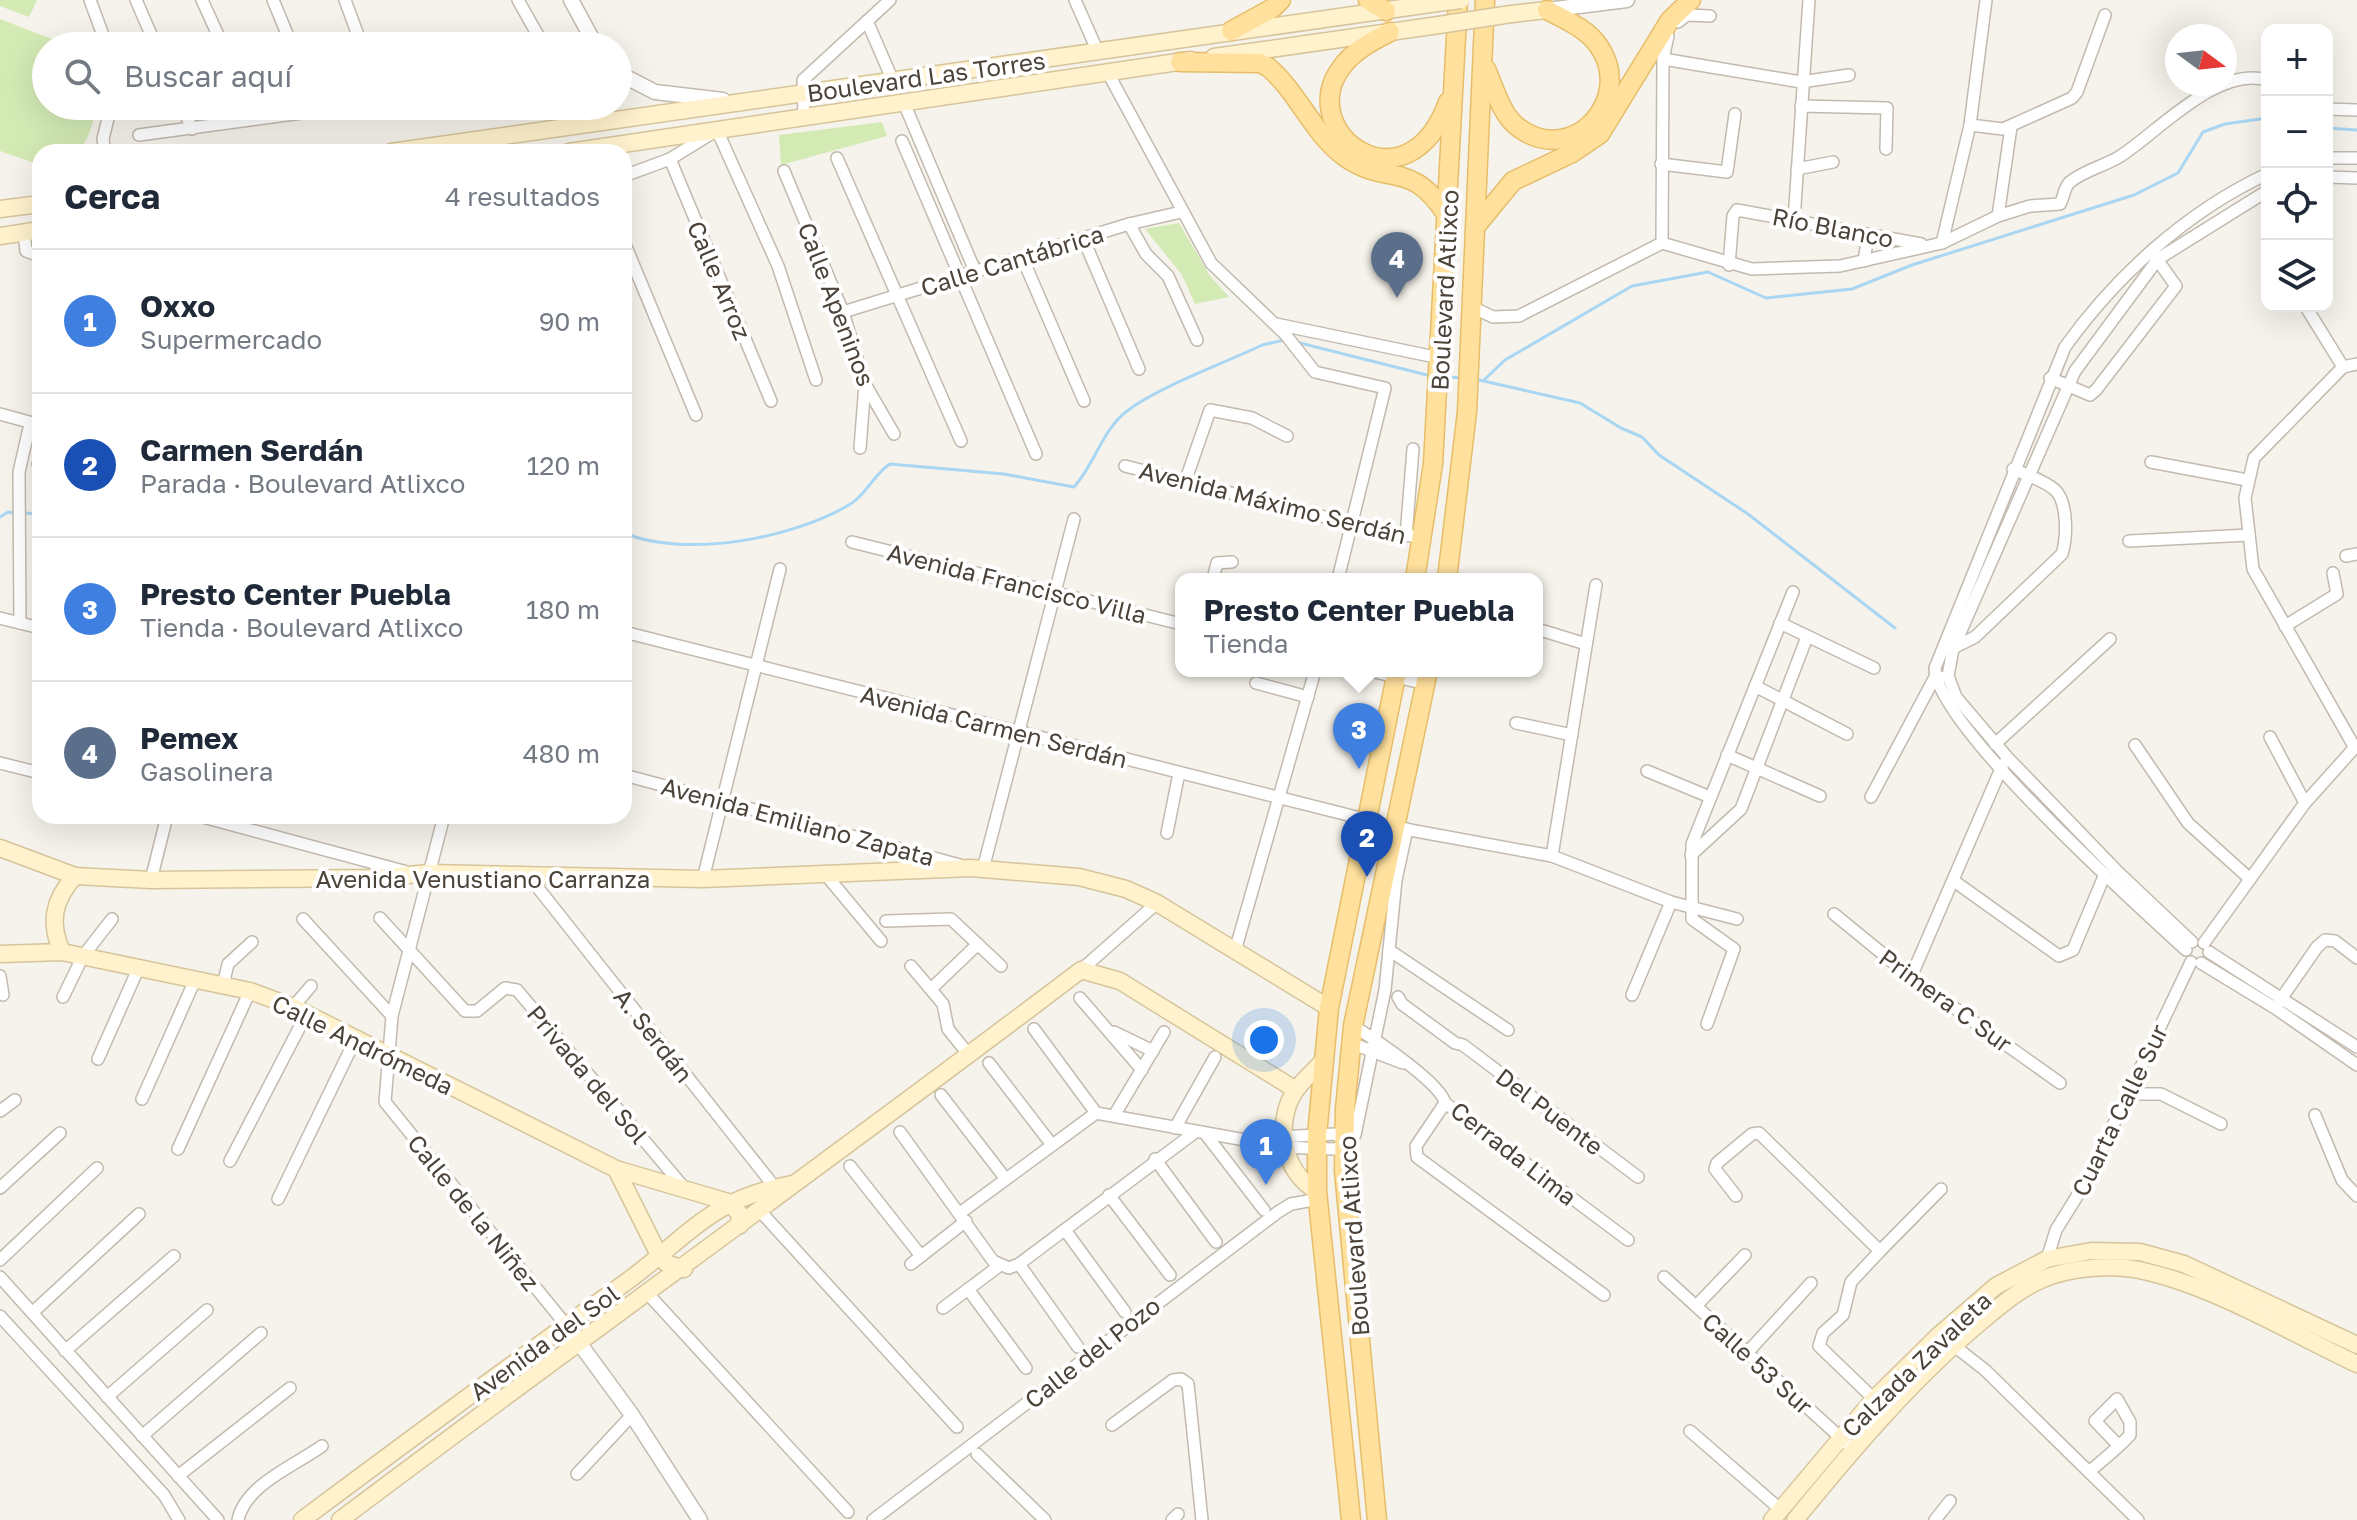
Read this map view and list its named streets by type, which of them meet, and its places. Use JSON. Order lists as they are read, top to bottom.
{
  "streets": {
    "main road": [
      "Boulevard Las Torres",
      "Boulevard Atlixco",
      "Avenida Venustiano Carranza",
      "Calle Andrómeda",
      "Avenida del Sol",
      "Calzada Zavaleta"
    ],
    "street": [
      "Río Blanco",
      "Calle Cantábrica",
      "Calle Arroz",
      "Calle Apeninos",
      "Avenida Máximo Serdán",
      "Avenida Francisco Villa",
      "Avenida Carmen Serdán",
      "Avenida Emiliano Zapata",
      "Primera C Sur",
      "A. Serdán",
      "Privada del Sol",
      "Cuarta Calle Sur",
      "Del Puente",
      "Cerrada Lima",
      "Calle de la Niñez",
      "Calle del Pozo",
      "Calle 53 Sur"
    ]
  },
  "crossings": [
    ["Boulevard Las Torres", "Boulevard Atlixco"],
    ["Calle Cantábrica", "Calle Apeninos"],
    ["Boulevard Atlixco", "Avenida Máximo Serdán"],
    ["Boulevard Atlixco", "Avenida Carmen Serdán"],
    ["Boulevard Atlixco", "Avenida Venustiano Carranza"],
    ["Boulevard Atlixco", "Cerrada Lima"],
    ["Boulevard Atlixco", "Calle del Pozo"],
    ["Avenida Emiliano Zapata", "Avenida Venustiano Carranza"],
    ["Avenida Venustiano Carranza", "A. Serdán"],
    ["Avenida Venustiano Carranza", "Calle de la Niñez"],
    ["Avenida Venustiano Carranza", "Avenida del Sol"],
    ["A. Serdán", "Avenida del Sol"],
    ["Calle Andrómeda", "Privada del Sol"],
    ["Calle Andrómeda", "Calle de la Niñez"],
    ["Calle Andrómeda", "Avenida del Sol"],
    ["Privada del Sol", "Calle de la Niñez"],
    ["Cuarta Calle Sur", "Calzada Zavaleta"],
    ["Calle de la Niñez", "Avenida del Sol"],
    ["Calle 53 Sur", "Calzada Zavaleta"]
  ],
  "north": "right",
  "page": {
    "map_buttons": ["+", "−"],
    "search": "Buscar aquí",
    "heading": ["Cerca", "4 resultados"],
    "pins": [
      "4",
      "3",
      "2",
      "1"
    ],
    "list": [
      {
        "mark": "1",
        "name": "Oxxo",
        "note": "Supermercado",
        "value": "90 m"
      },
      {
        "mark": "2",
        "name": "Carmen Serdán",
        "note": "Parada · Boulevard Atlixco",
        "value": "120 m"
      },
      {
        "mark": "3",
        "name": "Presto Center Puebla",
        "note": "Tienda · Boulevard Atlixco",
        "value": "180 m"
      },
      {
        "mark": "4",
        "name": "Pemex",
        "note": "Gasolinera",
        "value": "480 m"
      }
    ],
    "popup": ["Presto Center Puebla", "Tienda"]
  }
}
